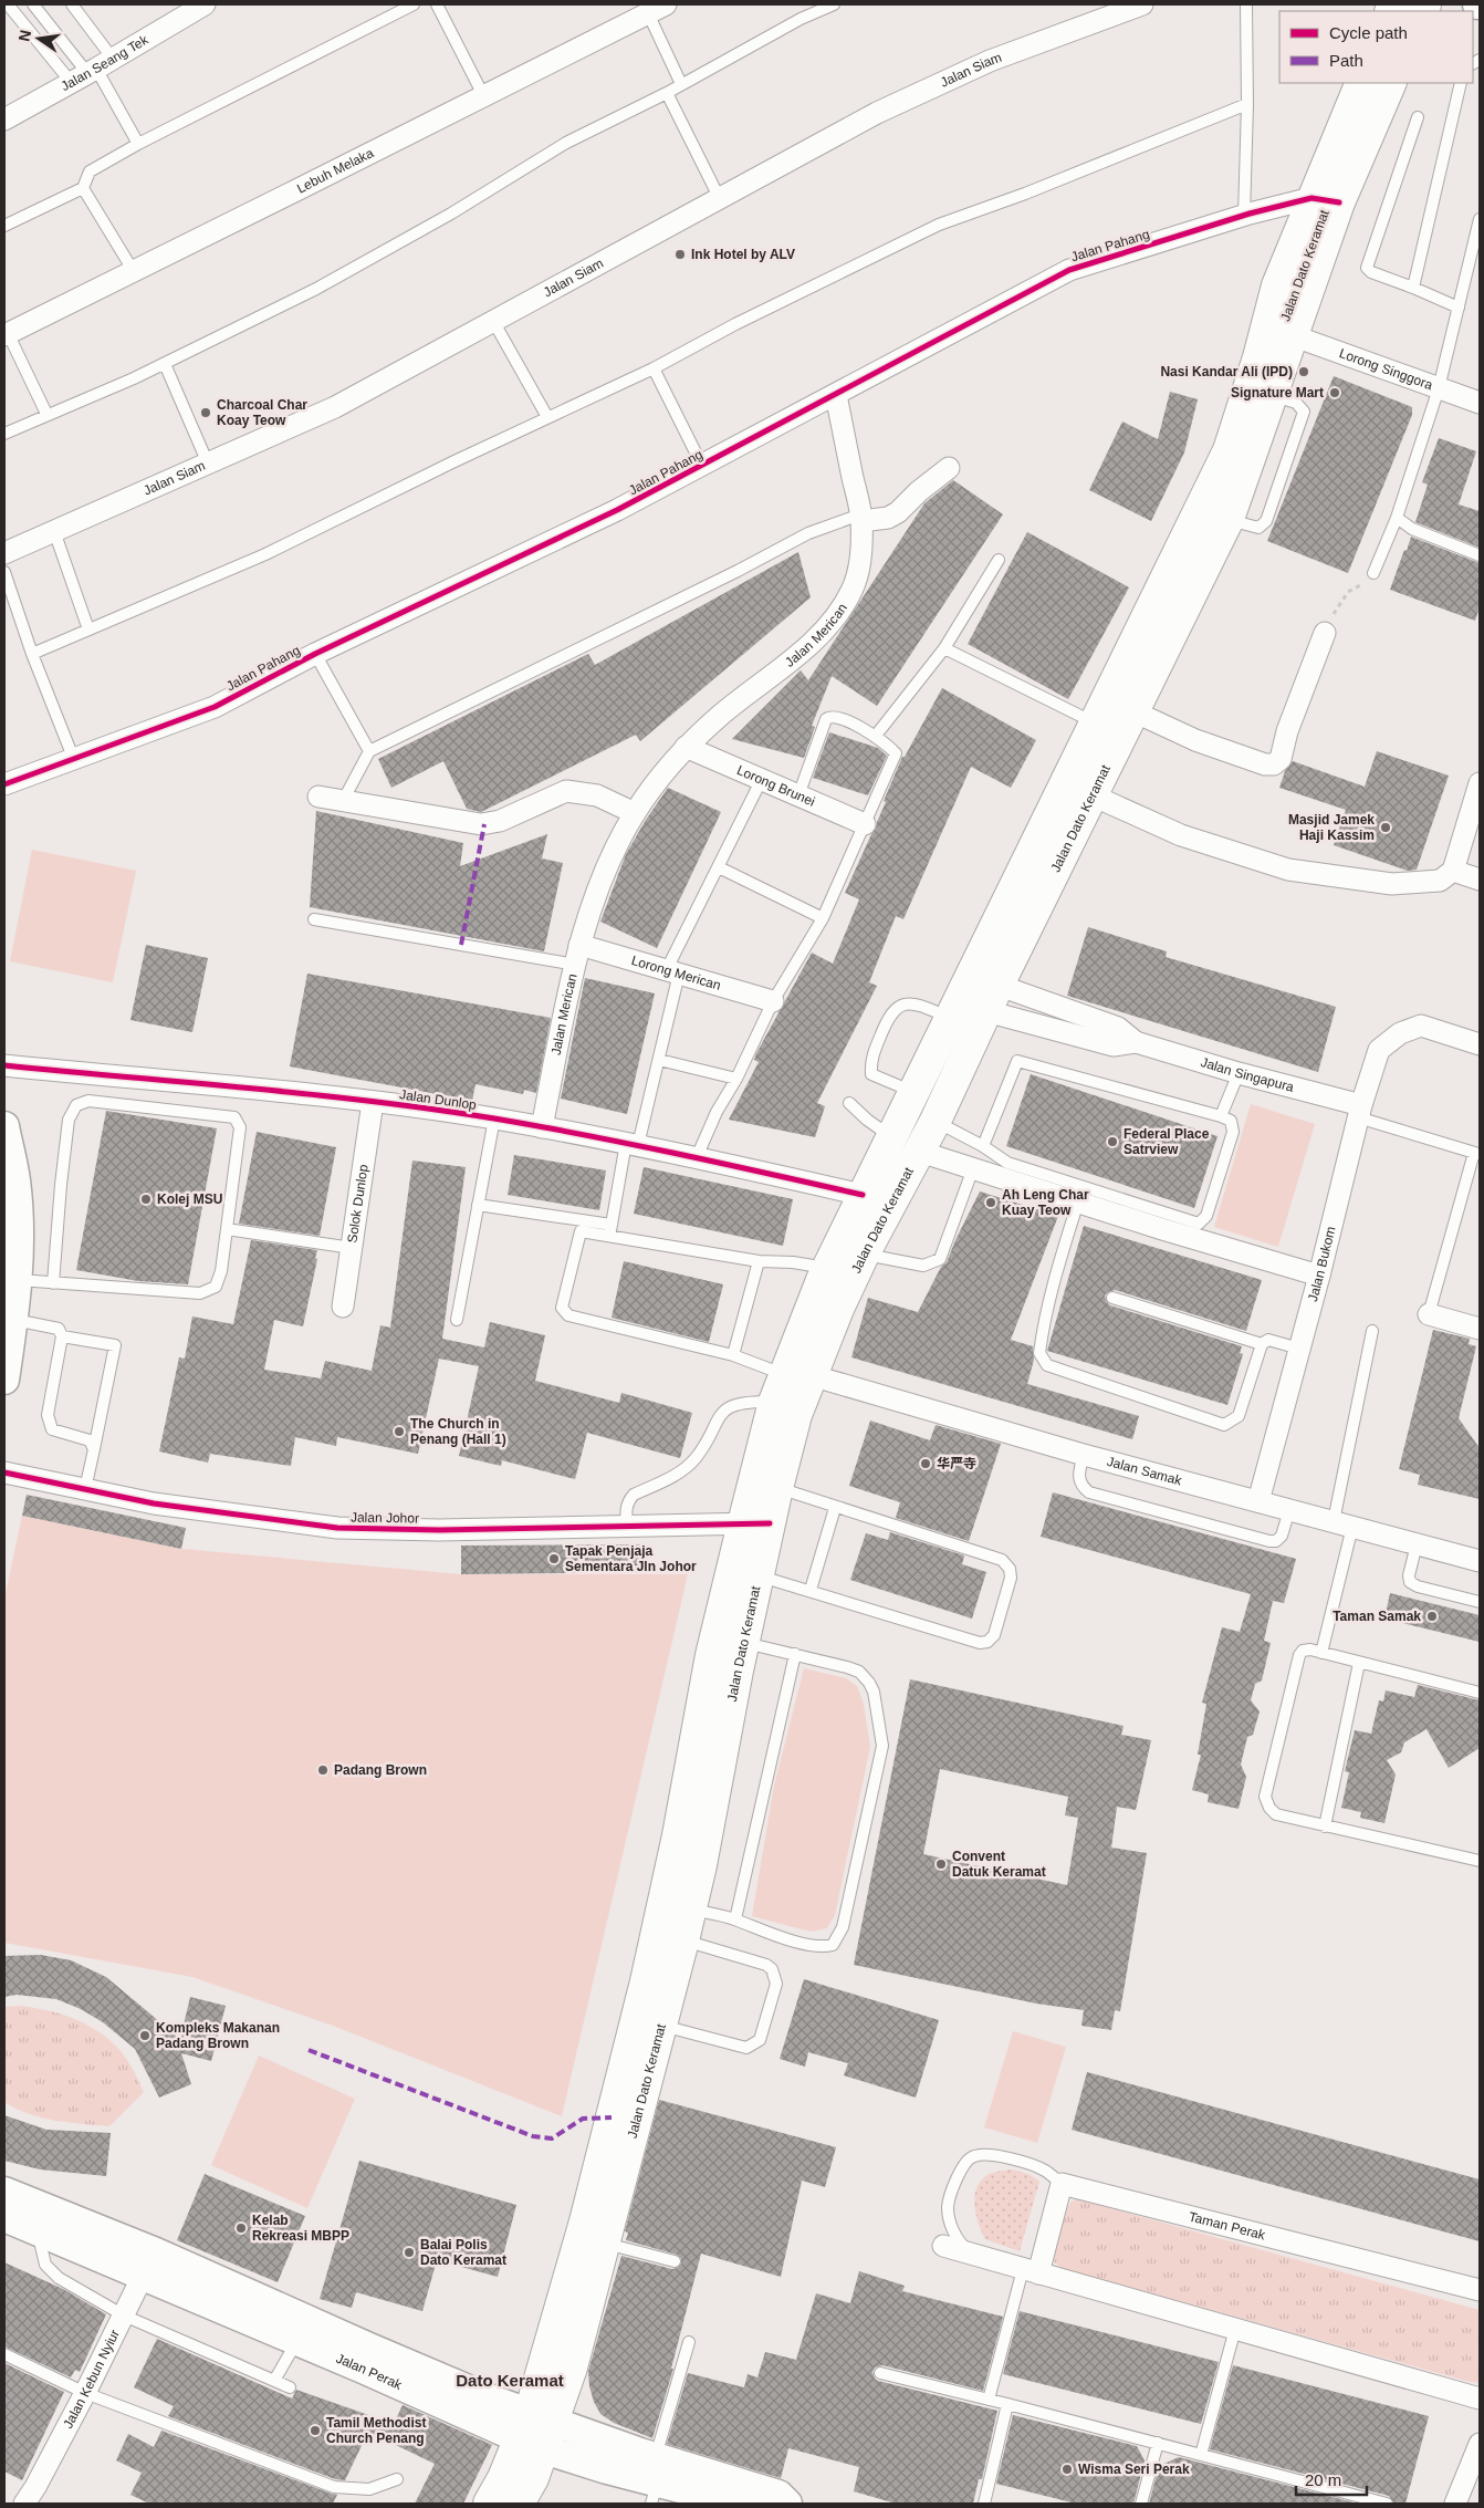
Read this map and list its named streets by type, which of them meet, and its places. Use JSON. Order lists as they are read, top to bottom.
{
  "streets": {
    "main road": ["Jalan Dato Keramat", "Jalan Perak"],
    "street": [
      "Jalan Seang Tek",
      "Jalan Siam",
      "Lebuh Melaka",
      "Jalan Pahang",
      "Lorong Singgora",
      "Jalan Merican",
      "Lorong Brunei",
      "Lorong Merican",
      "Jalan Singapura",
      "Jalan Dunlop",
      "Solok Dunlop",
      "Jalan Bukom",
      "Jalan Samak",
      "Jalan Johor",
      "Taman Perak",
      "Jalan Kebun Nyiur"
    ]
  },
  "crossings": [
    ["Jalan Pahang", "Jalan Dato Keramat"],
    ["Jalan Pahang", "Jalan Merican"],
    ["Jalan Dato Keramat", "Lorong Singgora"],
    ["Jalan Dato Keramat", "Jalan Singapura"],
    ["Jalan Dato Keramat", "Jalan Dunlop"],
    ["Jalan Dato Keramat", "Jalan Samak"],
    ["Jalan Dato Keramat", "Jalan Johor"],
    ["Jalan Dato Keramat", "Jalan Perak"],
    ["Jalan Merican", "Lorong Brunei"],
    ["Jalan Merican", "Lorong Merican"],
    ["Jalan Merican", "Jalan Dunlop"],
    ["Jalan Singapura", "Jalan Bukom"],
    ["Jalan Dunlop", "Solok Dunlop"],
    ["Jalan Bukom", "Jalan Samak"],
    ["Jalan Perak", "Jalan Kebun Nyiur"]
  ],
  "districts": ["Dato Keramat"],
  "places": [
    "Ink Hotel by ALV",
    "Nasi Kandar Ali (IPD)",
    "Signature Mart",
    "Charcoal Char Koay Teow",
    "Masjid Jamek Haji Kassim",
    "Federal Place Satrview",
    "Kolej MSU",
    "Ah Leng Char Kuay Teow",
    "The Church in Penang (Hall 1)",
    "华严寺",
    "Tapak Penjaja Sementara Jln Johor",
    "Taman Samak",
    "Padang Brown",
    "Convent Datuk Keramat",
    "Kompleks Makanan Padang Brown",
    "Kelab Rekreasi MBPP",
    "Balai Polis Dato Keramat",
    "Tamil Methodist Church Penang",
    "Wisma Seri Perak"
  ],
  "legend": ["Cycle path", "Path"],
  "scale_bar": "20 m",
  "north": "left"
}
